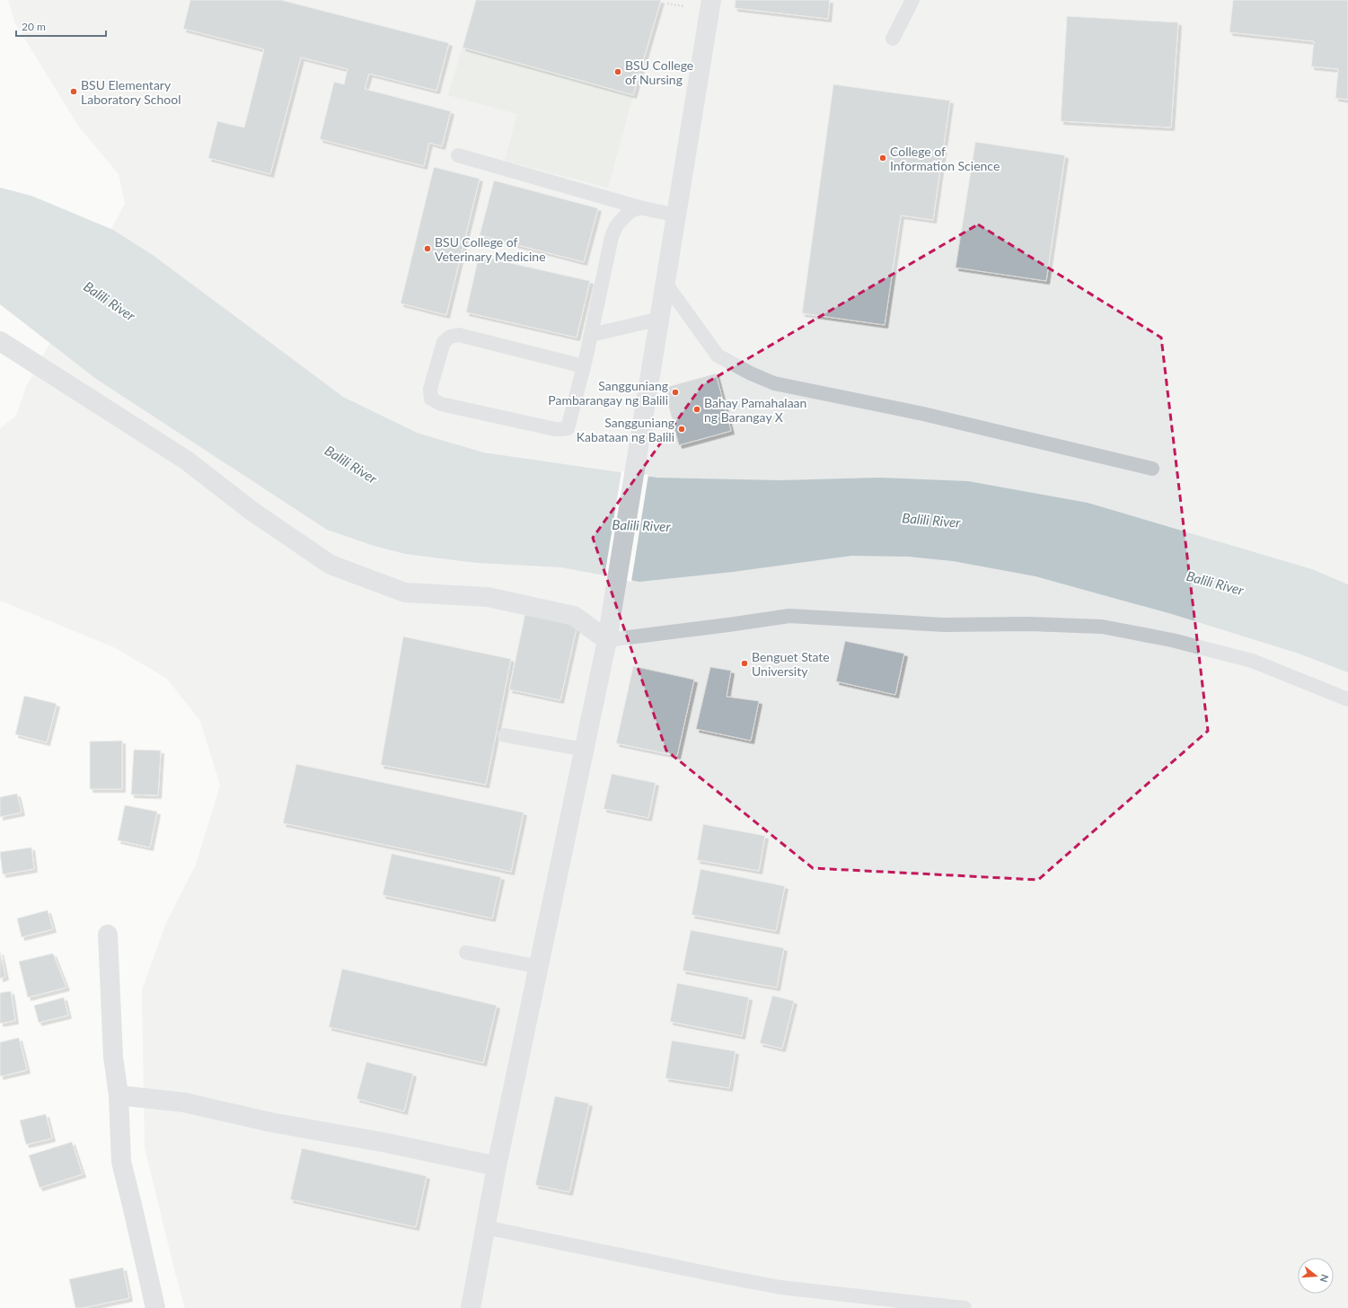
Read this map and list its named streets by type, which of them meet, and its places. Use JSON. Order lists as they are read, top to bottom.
{
  "water": ["Balili River"],
  "places": [
    "BSU College of Nursing",
    "BSU Elementary Laboratory School",
    "College of Information Science",
    "BSU College of Veterinary Medicine",
    "Sangguniang Pambarangay ng Balili",
    "Bahay Pamahalaan ng Barangay X",
    "Sangguniang Kabataan ng Balili",
    "Benguet State University"
  ],
  "scale_bar": "20 m",
  "north": "right"
}
